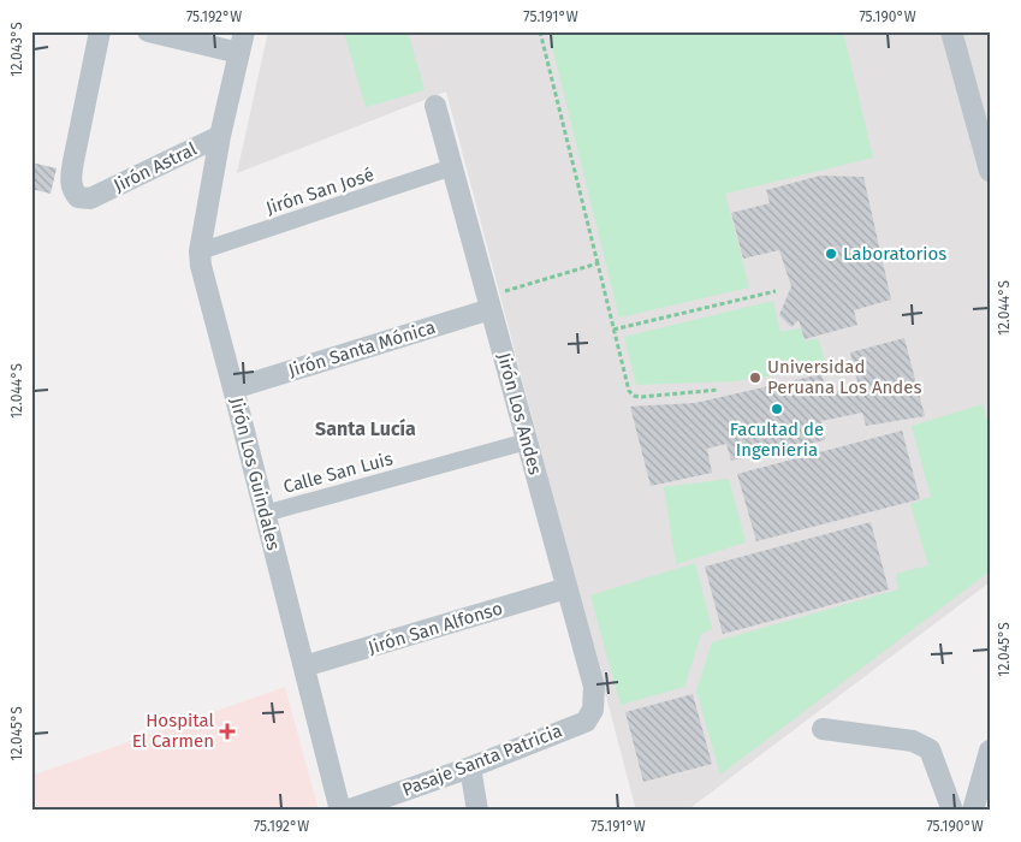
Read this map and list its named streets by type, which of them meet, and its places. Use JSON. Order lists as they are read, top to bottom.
{
  "streets": {
    "street": [
      "Jirón Astral",
      "Jirón San José",
      "Jirón Santa Mónica",
      "Jirón Los Andes",
      "Calle San Luis",
      "Jirón Los Guindales",
      "Jirón San Alfonso",
      "Pasaje Santa Patricia"
    ]
  },
  "crossings": [
    ["Jirón Astral", "Jirón Los Guindales"],
    ["Jirón San José", "Jirón Los Andes"],
    ["Jirón San José", "Jirón Los Guindales"],
    ["Jirón Santa Mónica", "Jirón Los Andes"],
    ["Jirón Santa Mónica", "Jirón Los Guindales"],
    ["Jirón Los Andes", "Calle San Luis"],
    ["Jirón Los Andes", "Jirón San Alfonso"],
    ["Jirón Los Andes", "Pasaje Santa Patricia"],
    ["Calle San Luis", "Jirón Los Guindales"],
    ["Jirón Los Guindales", "Jirón San Alfonso"]
  ],
  "districts": ["Santa Lucía"],
  "places": {
    "other": ["Laboratorios", "Universidad Peruana Los Andes", "Facultad de Ingenieria"],
    "health": ["Hospital El Carmen"]
  },
  "coordinates": [
    "75.192°W",
    "75.191°W",
    "75.190°W",
    "12.043°S",
    "12.044°S",
    "12.045°S"
  ]
}
